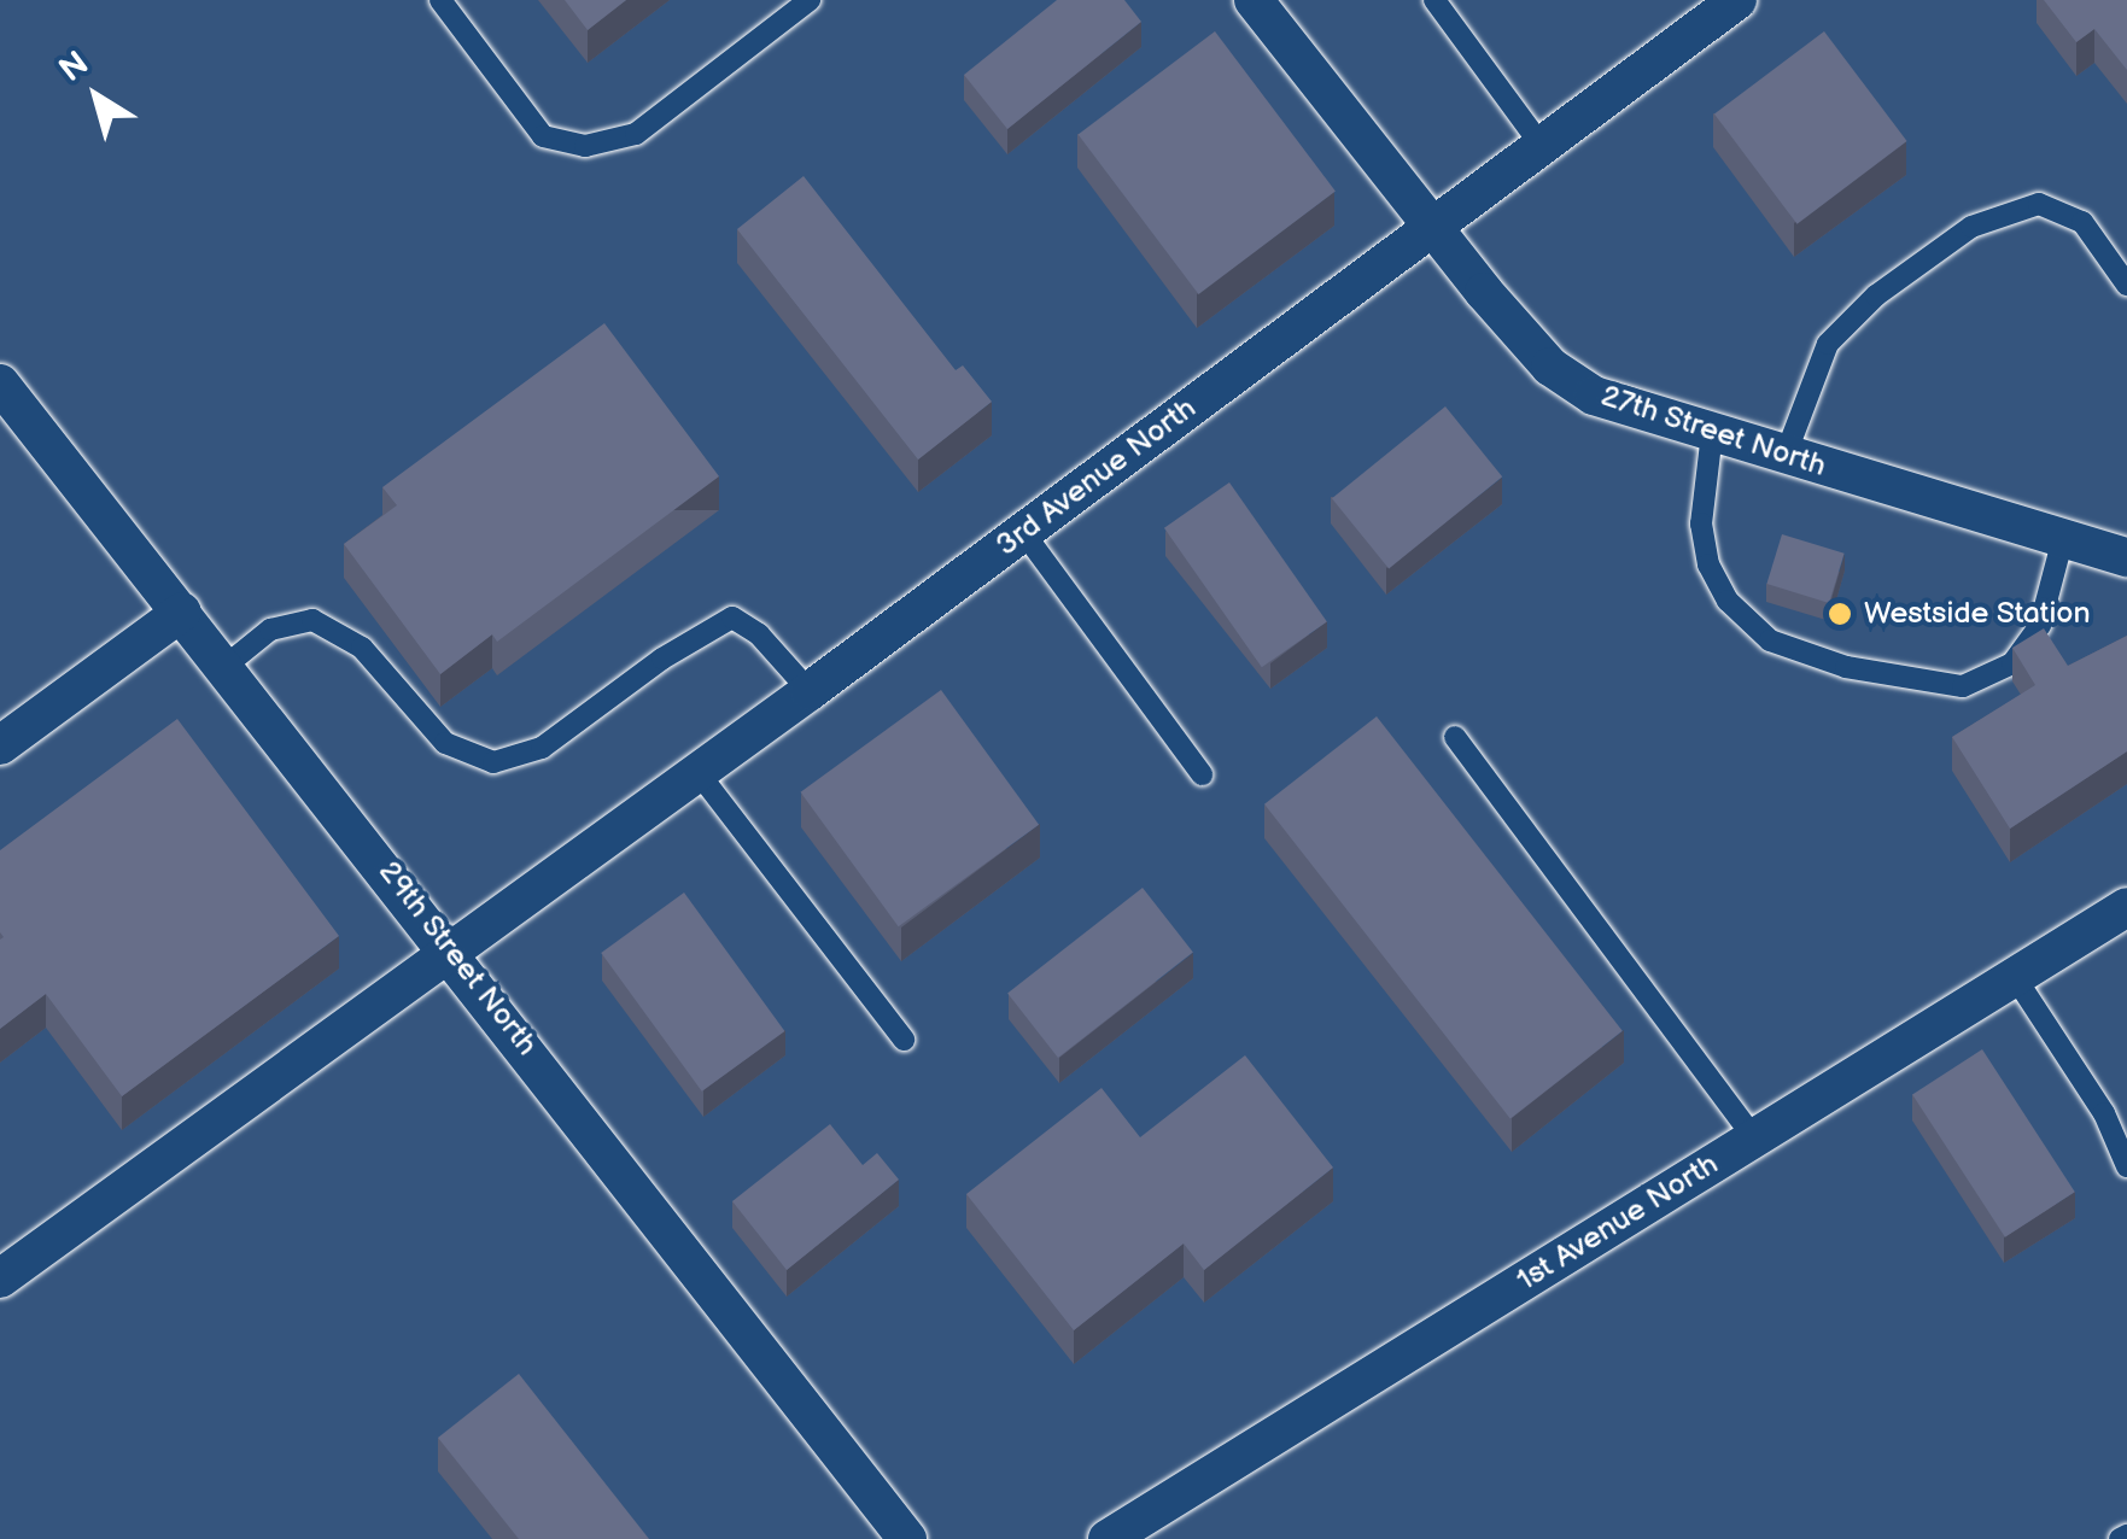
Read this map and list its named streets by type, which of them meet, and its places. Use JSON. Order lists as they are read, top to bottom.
{
  "streets": {
    "street": [
      "27th Street North",
      "3rd Avenue North",
      "29th Street North",
      "1st Avenue North"
    ]
  },
  "crossings": [
    ["27th Street North", "3rd Avenue North"],
    ["3rd Avenue North", "29th Street North"]
  ],
  "places": ["Westside Station"],
  "north": "top left"
}
